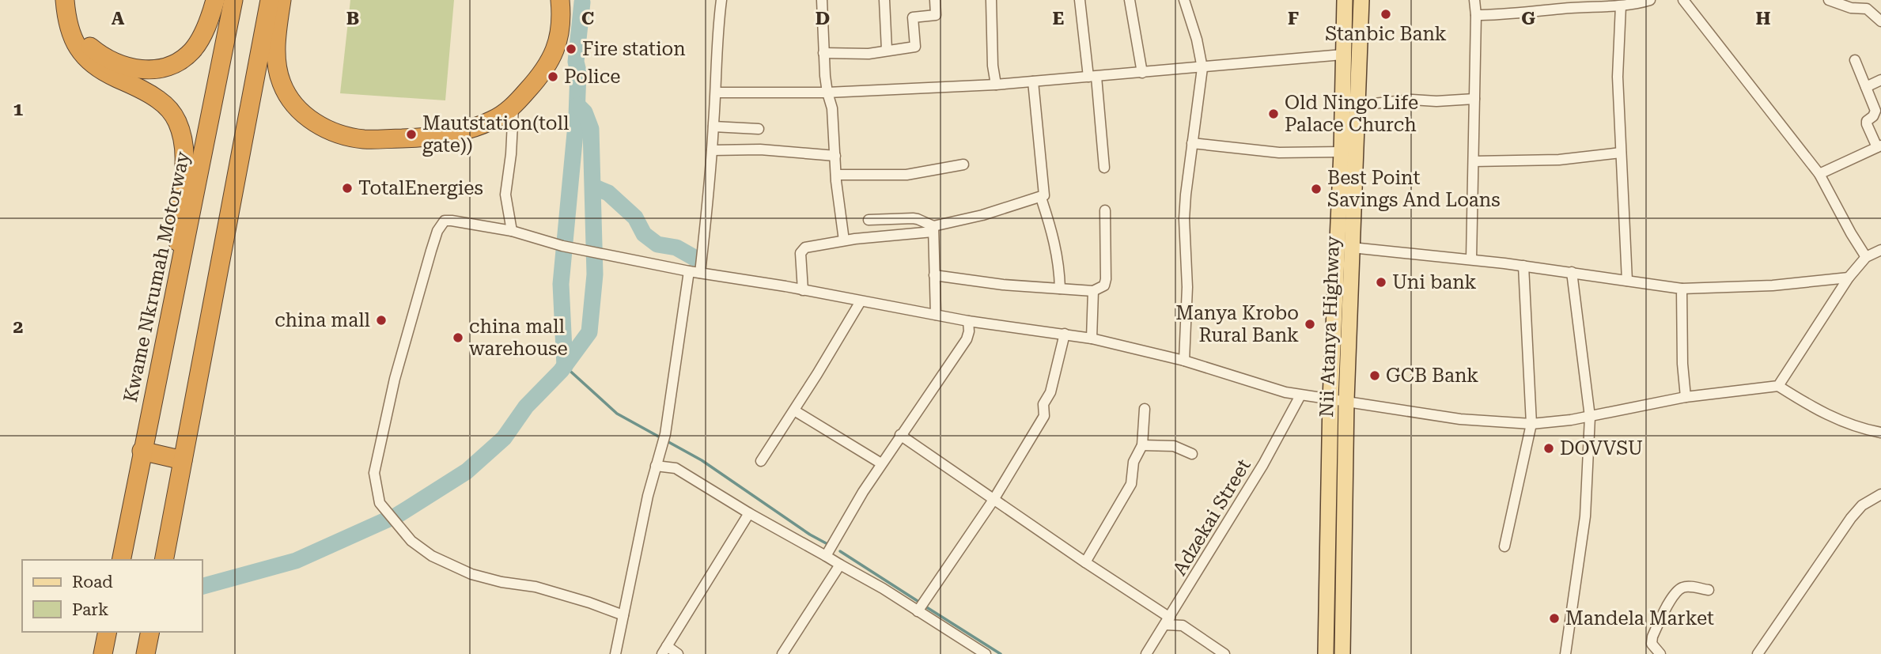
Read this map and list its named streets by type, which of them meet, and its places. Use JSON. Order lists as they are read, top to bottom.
{
  "streets": {
    "highway": ["Kwame Nkrumah Motorway"],
    "main road": ["Nii Atanya Highway"],
    "street": ["Adzekai Street"]
  },
  "places": [
    "Stanbic Bank",
    "Fire station",
    "Police",
    "Old Ningo Life Palace Church",
    "Mautstation(toll gate))",
    "TotalEnergies",
    "Best Point Savings And Loans",
    "Uni bank",
    "china mall",
    "Manya Krobo Rural Bank",
    "china mall warehouse",
    "GCB Bank",
    "DOVVSU",
    "Mandela Market"
  ],
  "legend": ["Road", "Park"],
  "grid": {
    "columns": [
      "A",
      "B",
      "C",
      "D",
      "E",
      "F",
      "G",
      "H"
    ],
    "rows": ["1", "2"]
  }
}
